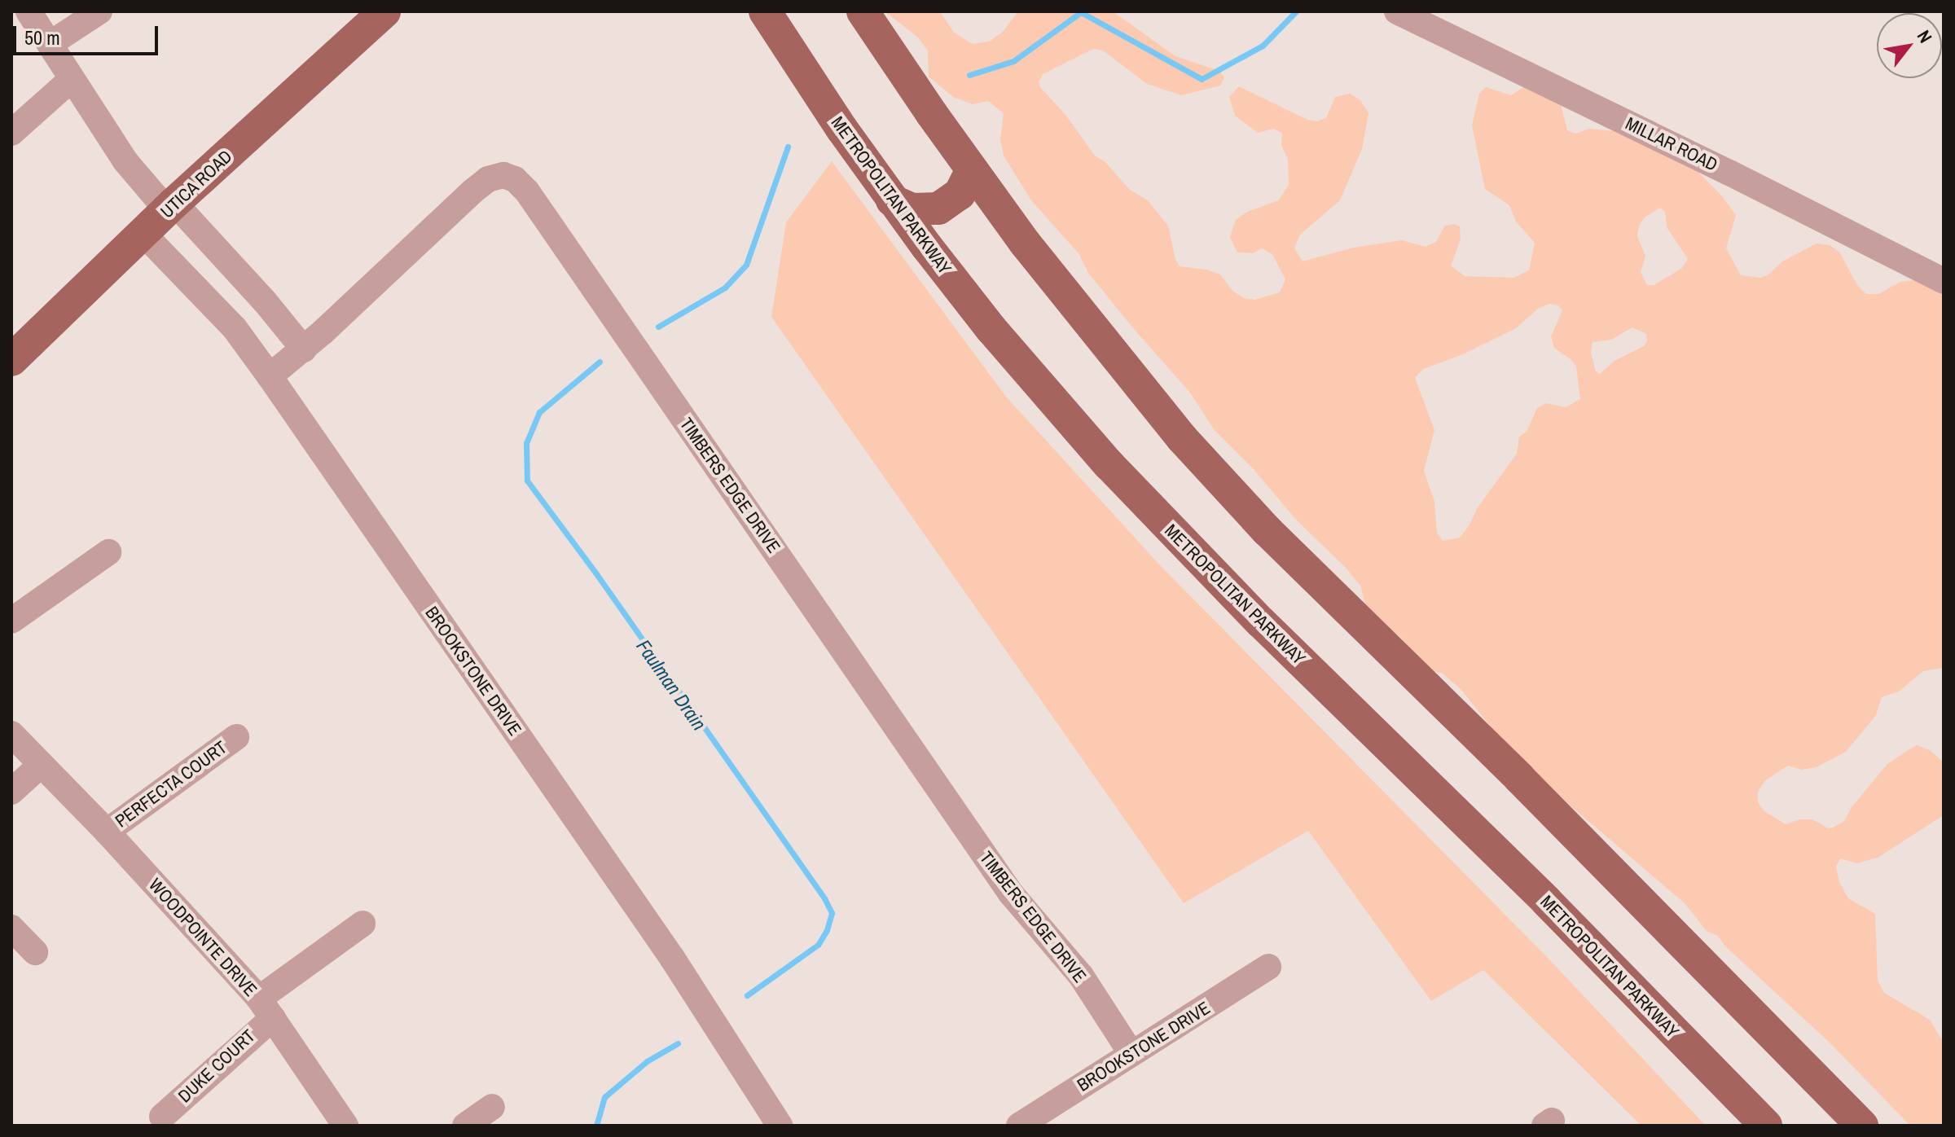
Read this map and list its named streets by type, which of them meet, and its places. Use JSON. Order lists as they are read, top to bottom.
{
  "streets": {
    "main road": ["UTICA ROAD", "METROPOLITAN PARKWAY"],
    "street": [
      "MILLAR ROAD",
      "TIMBERS EDGE DRIVE",
      "BROOKSTONE DRIVE",
      "PERFECTA COURT",
      "WOODPOINTE DRIVE",
      "DUKE COURT"
    ]
  },
  "crossings": [
    ["UTICA ROAD", "BROOKSTONE DRIVE"],
    ["TIMBERS EDGE DRIVE", "BROOKSTONE DRIVE"],
    ["PERFECTA COURT", "WOODPOINTE DRIVE"],
    ["WOODPOINTE DRIVE", "DUKE COURT"]
  ],
  "water": ["Faulman Drain"],
  "scale_bar": "50 m",
  "north": "top right"
}
